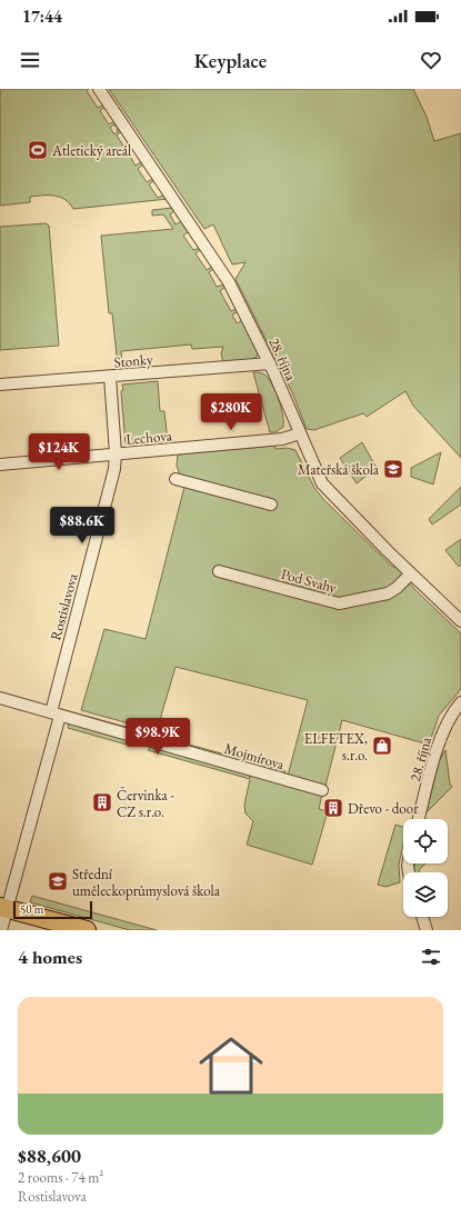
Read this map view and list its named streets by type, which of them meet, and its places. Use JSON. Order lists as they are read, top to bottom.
{
  "streets": {
    "street": [
      "28. října",
      "Stonky",
      "Lechova",
      "Pod Svahy",
      "Rostislavova",
      "Mojmírova"
    ]
  },
  "crossings": [
    ["28. října", "Stonky"],
    ["28. října", "Lechova"],
    ["28. října", "Pod Svahy"],
    ["Stonky", "Rostislavova"],
    ["Lechova", "Rostislavova"],
    ["Rostislavova", "Mojmírova"]
  ],
  "places": {
    "sports": ["Atletický areál"],
    "school or university": ["Mateřská škola", "Střední uměleckoprůmyslová škola"],
    "shop": ["ELFETEX, s.r.o."],
    "building": ["Červinka - CZ s.r.o.", "Dřevo - door"]
  },
  "scale_bar": "50 m",
  "page": {
    "status": "17:44",
    "header": "Keyplace",
    "price": [
      "$280K",
      "$124K",
      "$88.6K",
      "$98.9K"
    ],
    "scale": "50 m",
    "heading": "4 homes",
    "list": [
      {
        "name": "$88,600",
        "note": "2 rooms · 74 m² · Rostislavova"
      }
    ]
  }
}
